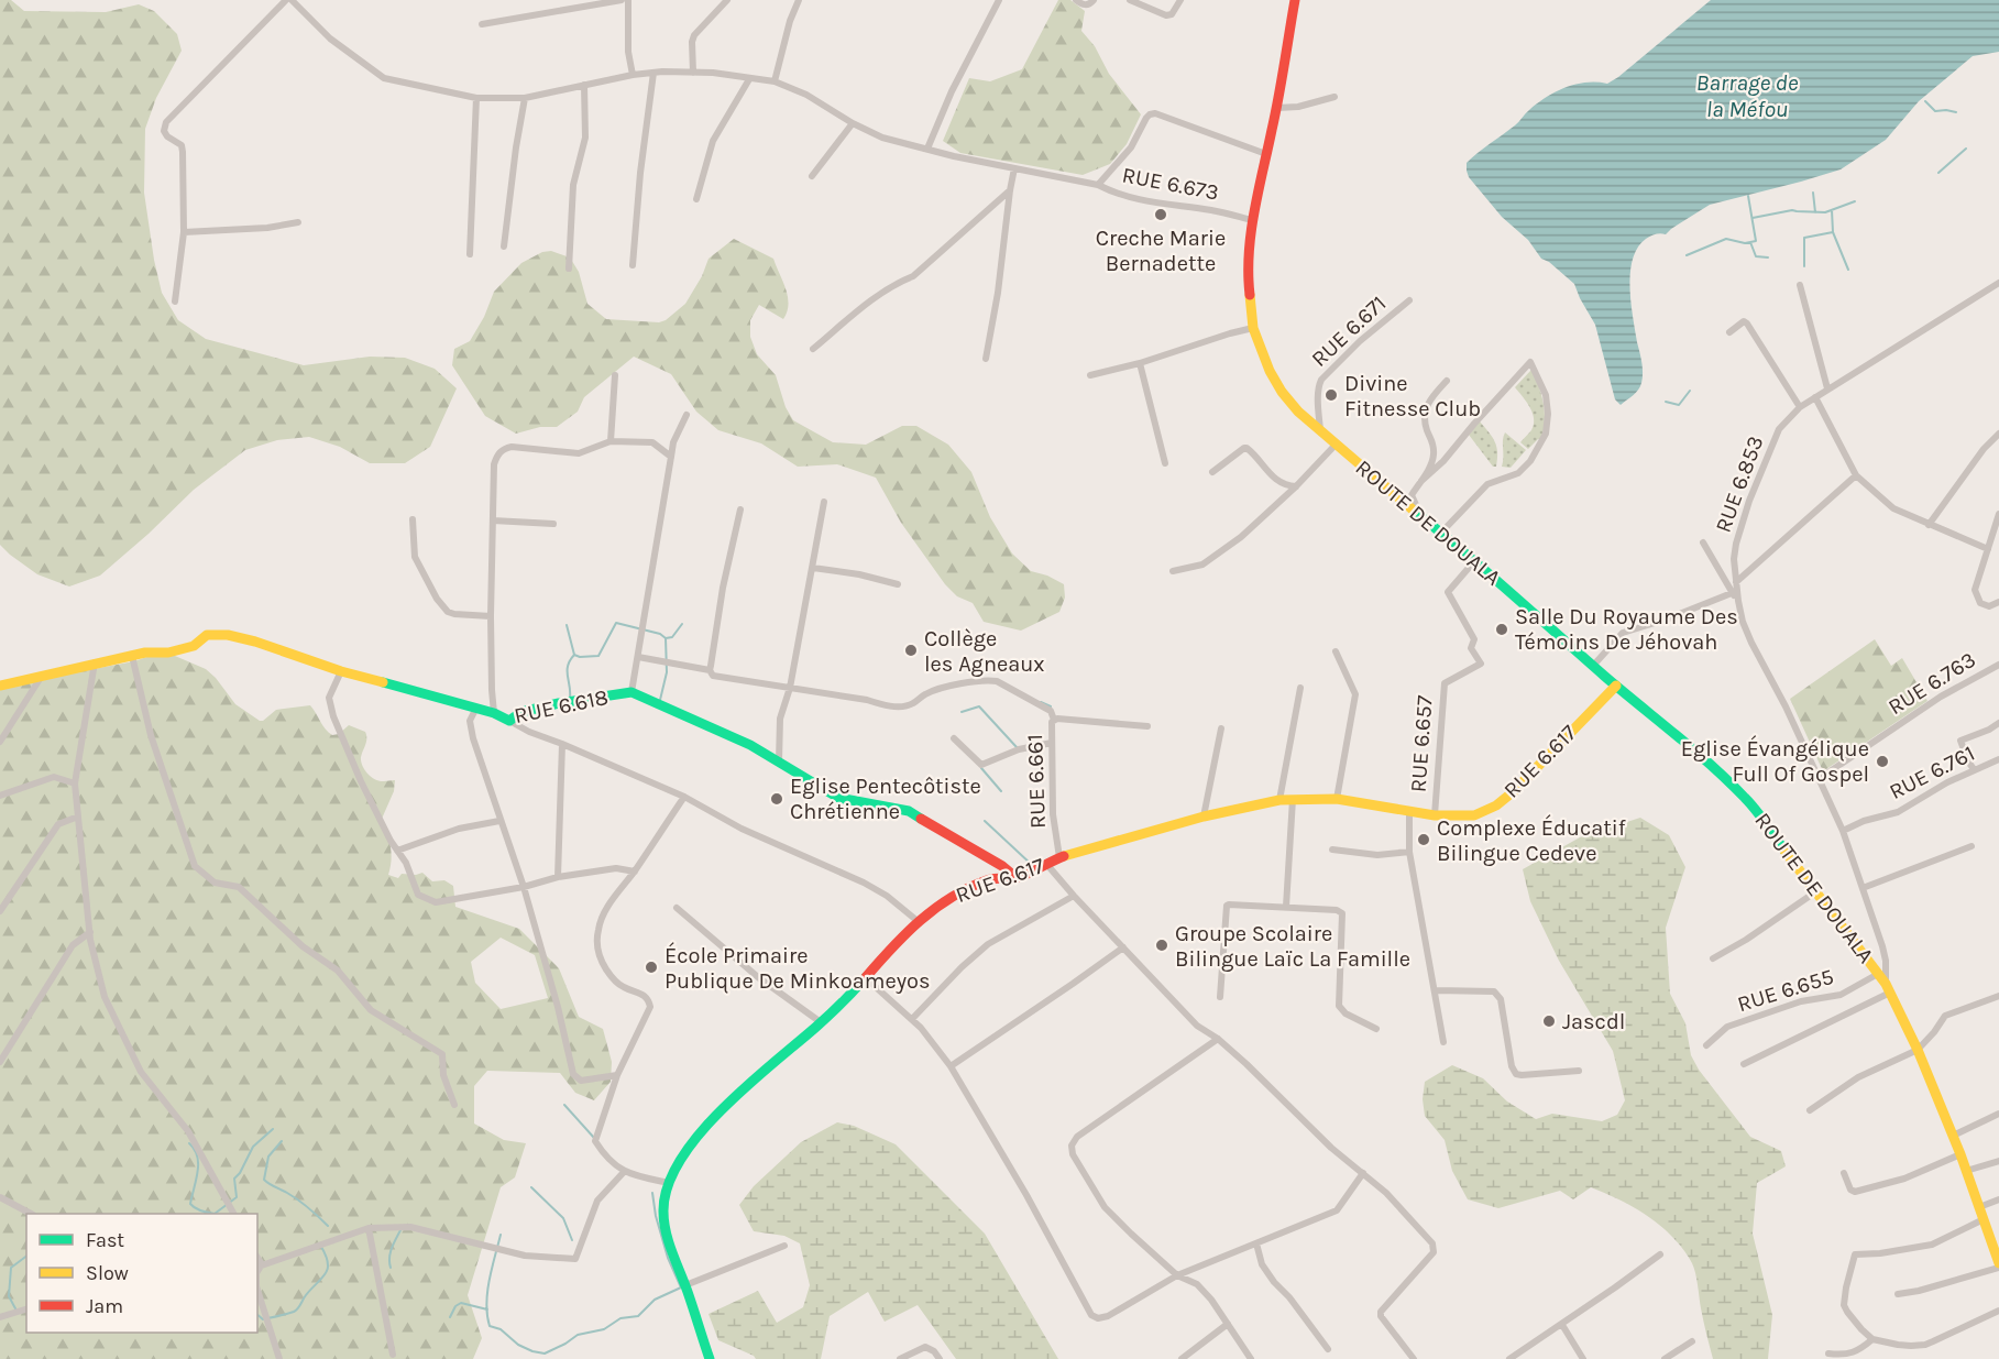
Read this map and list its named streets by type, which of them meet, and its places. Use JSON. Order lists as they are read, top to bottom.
{
  "streets": {
    "main road": ["ROUTE DE DOUALA", "RUE 6.618", "RUE 6.617"],
    "street": [
      "RUE 6.673",
      "RUE 6.671",
      "RUE 6.853",
      "RUE 6.763",
      "RUE 6.657",
      "RUE 6.761",
      "RUE 6.661",
      "RUE 6.655"
    ]
  },
  "crossings": [
    ["RUE 6.673", "ROUTE DE DOUALA"],
    ["RUE 6.671", "ROUTE DE DOUALA"],
    ["RUE 6.853", "ROUTE DE DOUALA"],
    ["RUE 6.853", "RUE 6.763"],
    ["RUE 6.853", "RUE 6.761"],
    ["ROUTE DE DOUALA", "RUE 6.657"],
    ["ROUTE DE DOUALA", "RUE 6.617"],
    ["ROUTE DE DOUALA", "RUE 6.655"],
    ["RUE 6.618", "RUE 6.617"],
    ["RUE 6.657", "RUE 6.617"],
    ["RUE 6.617", "RUE 6.661"]
  ],
  "water": ["Barrage de la Méfou"],
  "places": [
    "Creche Marie Bernadette",
    "Divine Fitnesse Club",
    "Salle Du Royaume Des Témoins De Jéhovah",
    "Collège les Agneaux",
    "Eglise Évangélique Full Of Gospel",
    "Eglise Pentecôtiste Chrétienne",
    "Complexe Éducatif Bilingue Cedeve",
    "Groupe Scolaire Bilingue Laïc La Famille",
    "École Primaire Publique De Minkoameyos",
    "Jascdl"
  ],
  "legend": ["Fast", "Slow", "Jam"]
}
